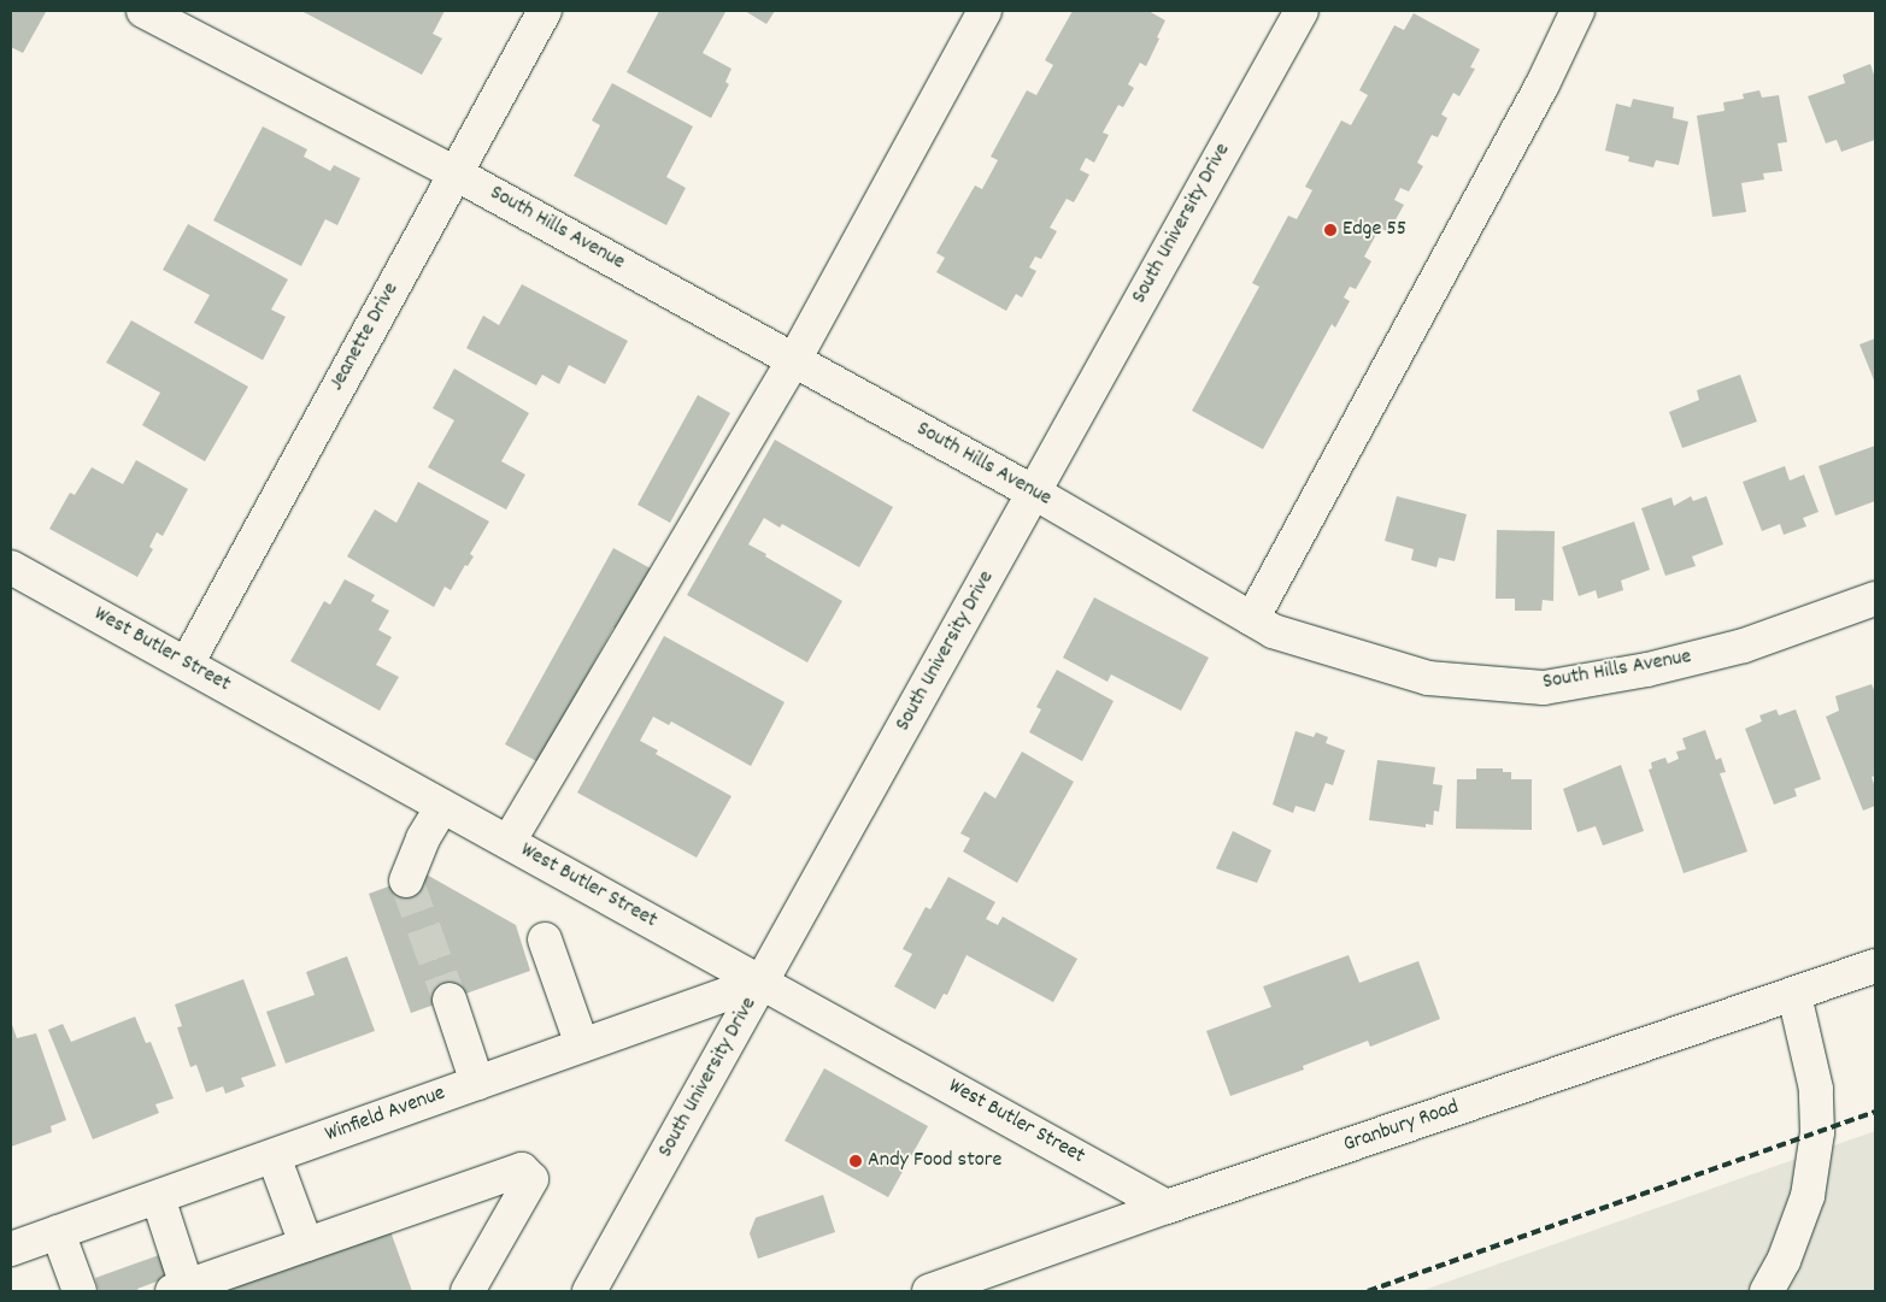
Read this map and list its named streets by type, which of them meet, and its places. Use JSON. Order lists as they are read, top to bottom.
{
  "streets": {
    "street": [
      "South University Drive",
      "South Hills Avenue",
      "Jeanette Drive",
      "West Butler Street",
      "Winfield Avenue",
      "Granbury Road"
    ]
  },
  "crossings": [
    ["South University Drive", "South Hills Avenue"],
    ["South University Drive", "West Butler Street"],
    ["South University Drive", "Winfield Avenue"],
    ["South Hills Avenue", "Jeanette Drive"],
    ["Jeanette Drive", "West Butler Street"],
    ["West Butler Street", "Winfield Avenue"],
    ["West Butler Street", "Granbury Road"]
  ],
  "places": ["Edge 55", "Andy Food store"]
}
